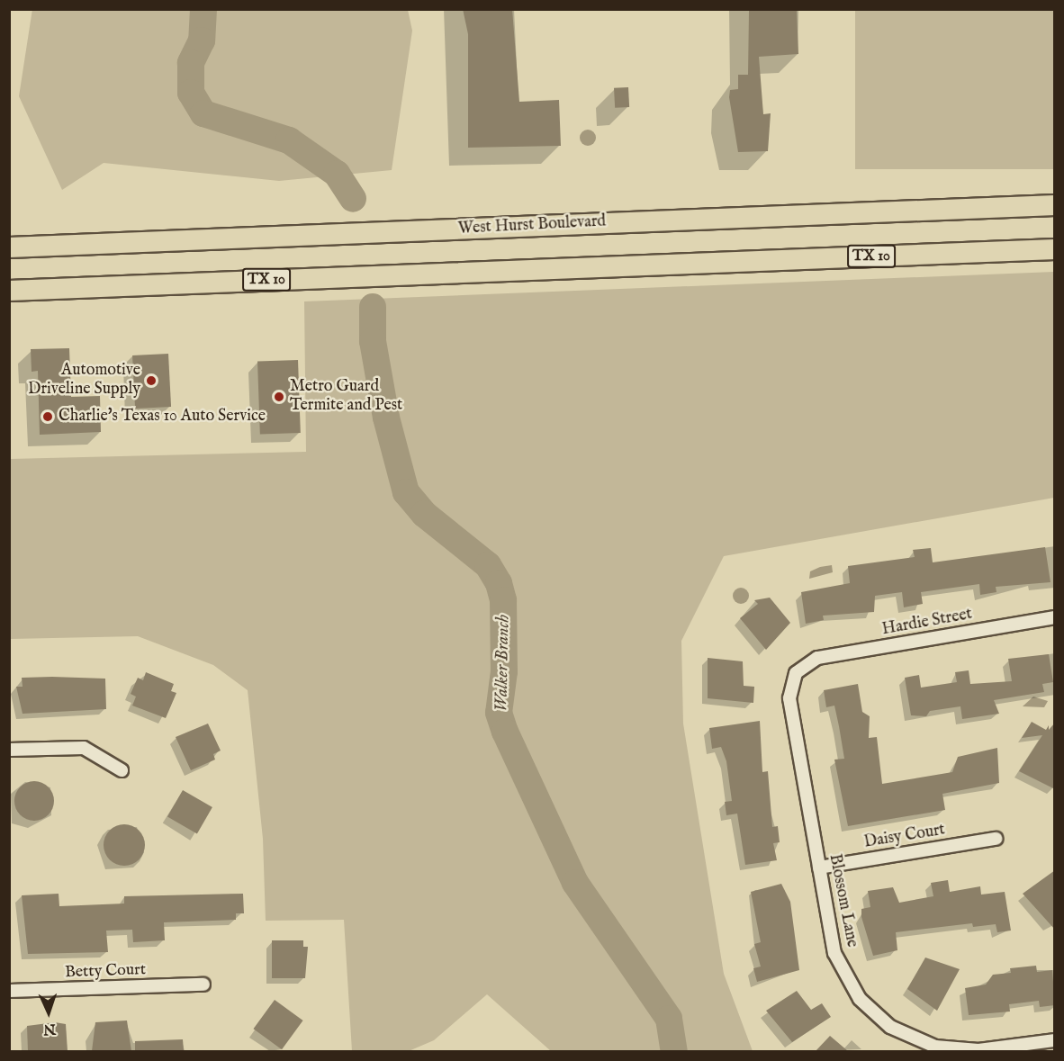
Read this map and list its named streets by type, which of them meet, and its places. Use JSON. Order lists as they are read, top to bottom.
{
  "streets": {
    "main road": ["West Hurst Boulevard", "TX 10"],
    "street": [
      "Hardie Street",
      "Daisy Court",
      "Blossom Lane",
      "Betty Court"
    ]
  },
  "crossings": [
    ["Hardie Street", "Blossom Lane"],
    ["Daisy Court", "Blossom Lane"]
  ],
  "water": ["Walker Branch"],
  "places": ["Automotive Driveline Supply", "Metro Guard Termite and Pest", "Charlie's Texas 10 Auto Service"],
  "north": "bottom"
}
